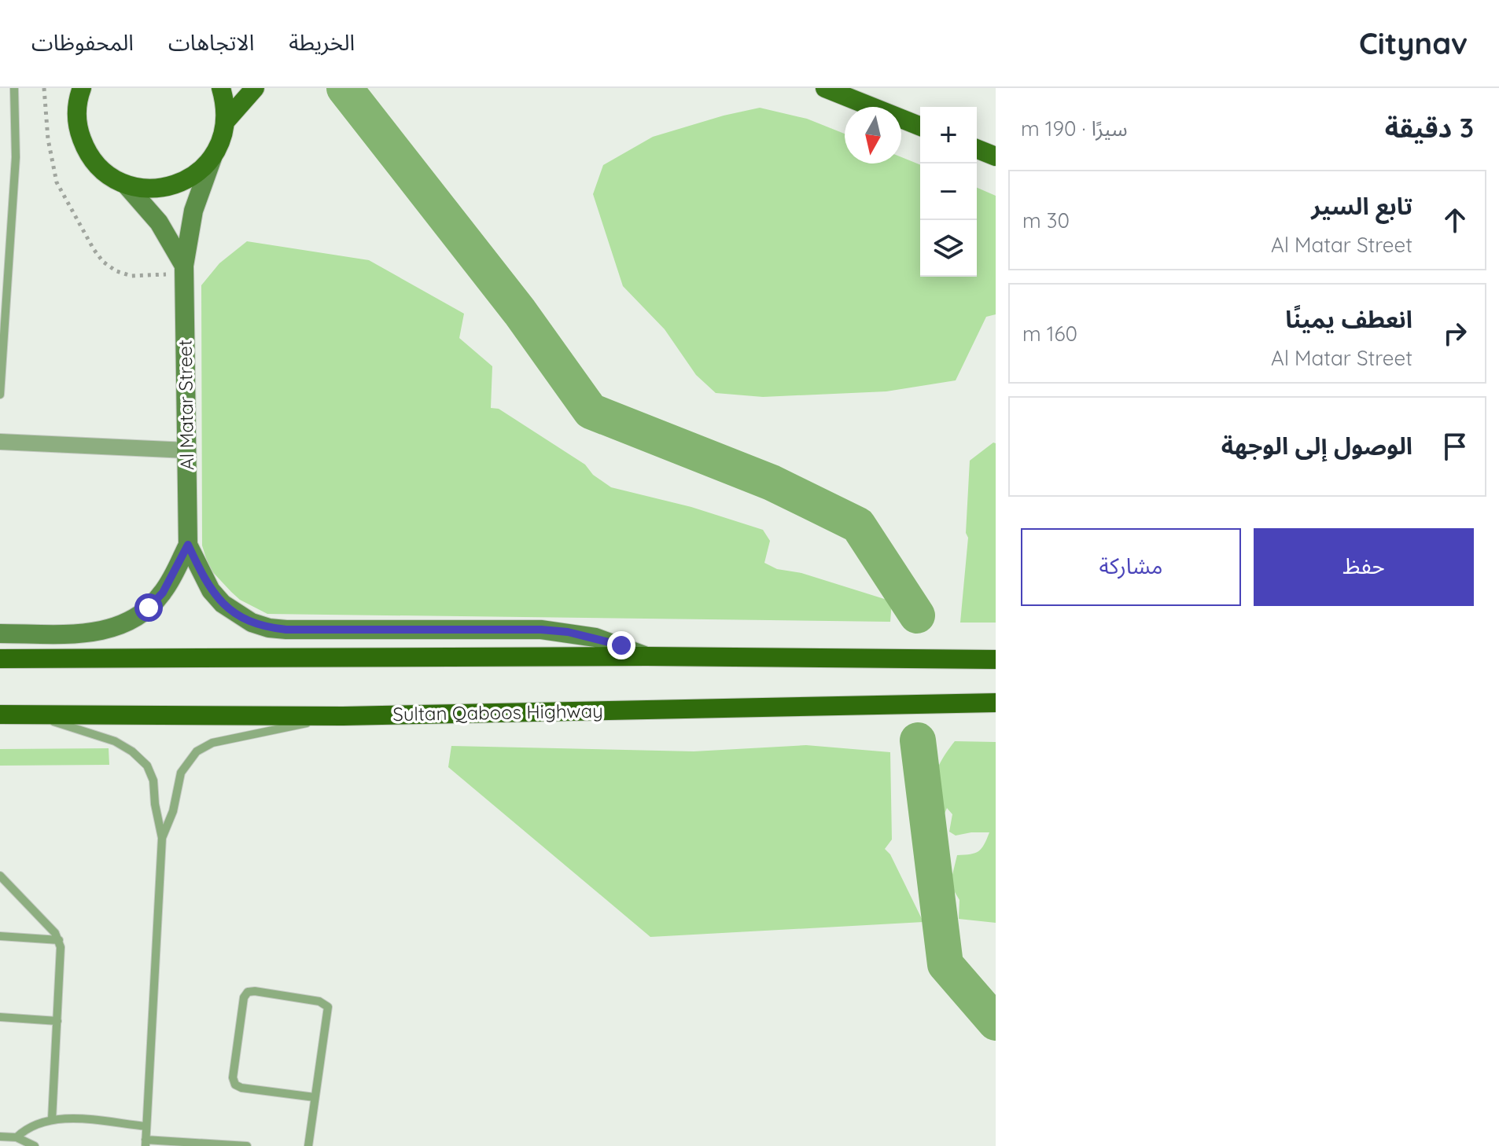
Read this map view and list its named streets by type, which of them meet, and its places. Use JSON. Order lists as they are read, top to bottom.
{
  "streets": {
    "highway": ["Sultan Qaboos Highway"],
    "main road": ["Al Matar Street"]
  },
  "north": "bottom",
  "page": {
    "header": "Citynav",
    "nav": ["الخريطة", "الاتجاهات", "المحفوظات"],
    "heading": ["3 دقيقة", "سيرًا · 190 m"],
    "map_buttons": ["+", "−"],
    "list": [
      ["تابع السير", "Al Matar Street", "30 m"],
      ["انعطف يمينًا", "Al Matar Street", "160 m"],
      "الوصول إلى الوجهة"
    ],
    "buttons": ["حفظ", "مشاركة"]
  }
}
